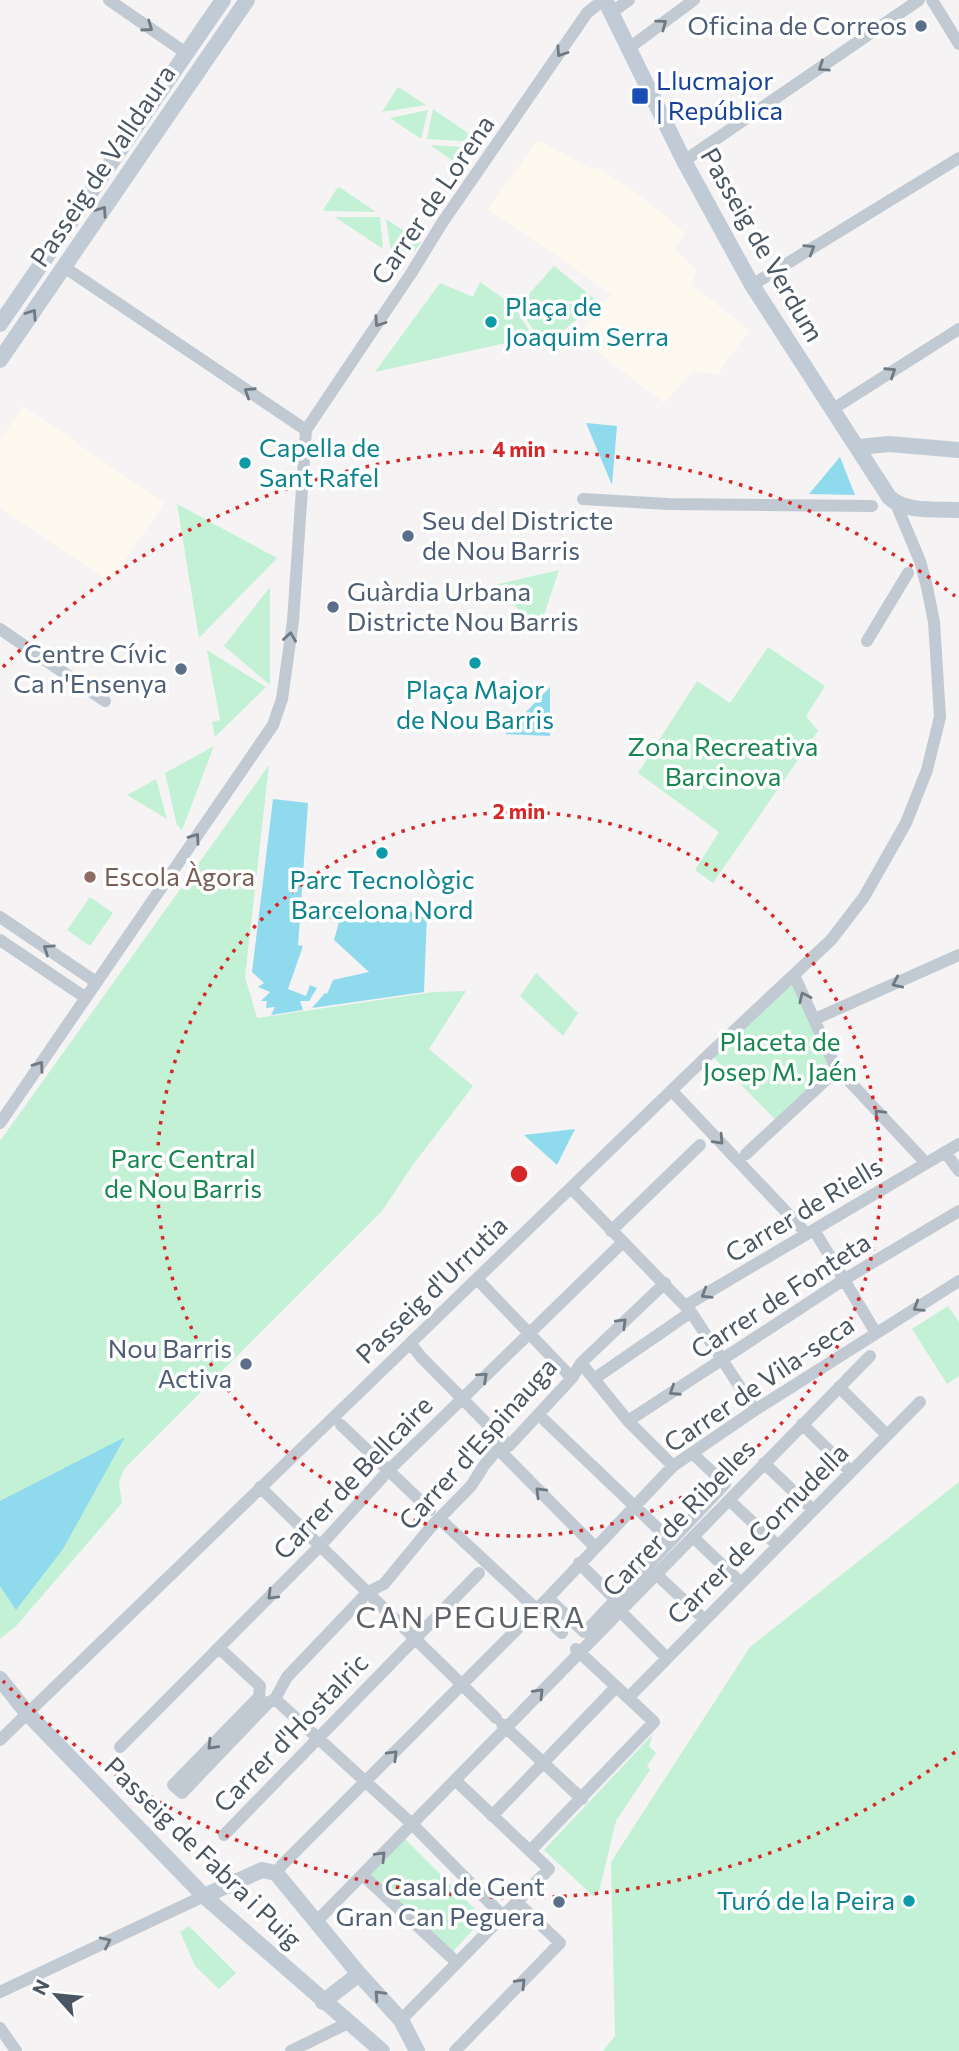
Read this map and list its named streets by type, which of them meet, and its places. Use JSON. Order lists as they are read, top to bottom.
{
  "streets": {
    "main road": ["Passeig de Valldaura", "Passeig de Verdum", "Passeig de Fabra i Puig"],
    "street": [
      "Carrer de Lorena",
      "Carrer de Riells",
      "Passeig d'Urrutia",
      "Carrer de Fonteta",
      "Carrer de Vila-seca",
      "Carrer d'Espinauga",
      "Carrer de Bellcaire",
      "Carrer de Ribelles",
      "Carrer de Cornudella",
      "Carrer d'Hostalric"
    ]
  },
  "crossings": [
    ["Carrer de Lorena", "Passeig de Verdum"],
    ["Passeig de Verdum", "Passeig d'Urrutia"],
    ["Passeig d'Urrutia", "Passeig de Fabra i Puig"]
  ],
  "one_way": ["Carrer de Lorena"],
  "districts": ["CAN PEGUERA"],
  "parks": ["Zona Recreativa Barcinova", "Placeta de Josep M. Jaén", "Parc Central de Nou Barris"],
  "places": {
    "other": [
      "Oficina de Correos",
      "Plaça de Joaquim Serra",
      "Capella de Sant Rafel",
      "Seu del Districte de Nou Barris",
      "Guàrdia Urbana Districte Nou Barris",
      "Plaça Major de Nou Barris",
      "Centre Cívic Ca n'Ensenya",
      "Parc Tecnològic Barcelona Nord",
      "Escola Àgora",
      "Nou Barris Activa",
      "Turó de la Peira",
      "Casal de Gent Gran Can Peguera"
    ],
    "transit": ["Llucmajor | República"]
  },
  "north": "top left",
  "rings": ["4 min", "2 min"]
}
